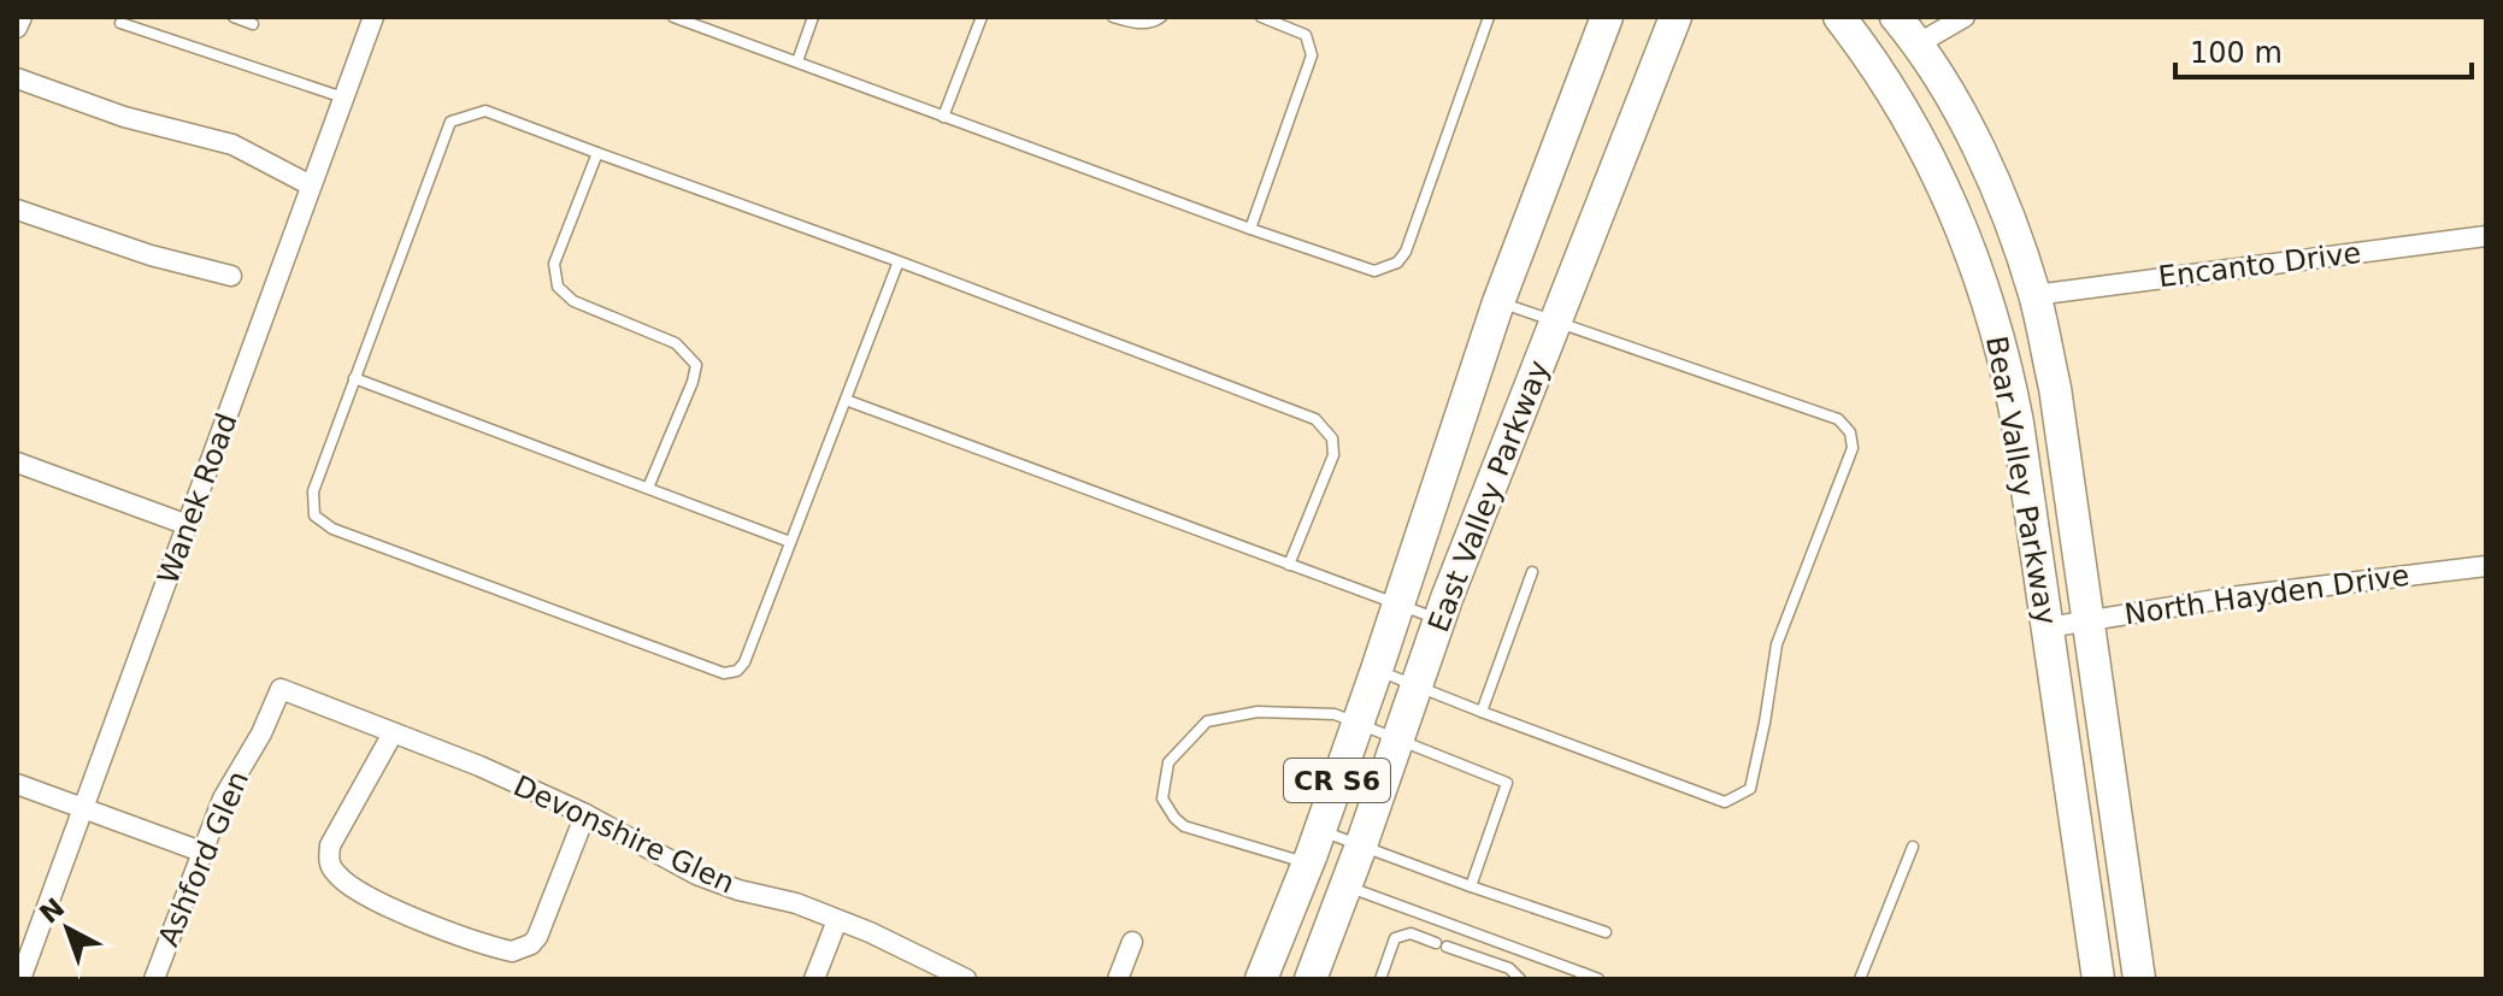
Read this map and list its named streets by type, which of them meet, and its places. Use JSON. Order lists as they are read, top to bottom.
{
  "streets": {
    "main road": ["Bear Valley Parkway", "East Valley Parkway", "CR S6"],
    "street": [
      "Encanto Drive",
      "Wanek Road",
      "North Hayden Drive",
      "Devonshire Glen",
      "Ashford Glen"
    ]
  },
  "crossings": [
    ["Encanto Drive", "Bear Valley Parkway"],
    ["Bear Valley Parkway", "North Hayden Drive"],
    ["Devonshire Glen", "Ashford Glen"]
  ],
  "scale_bar": "100 m",
  "north": "top left"
}
